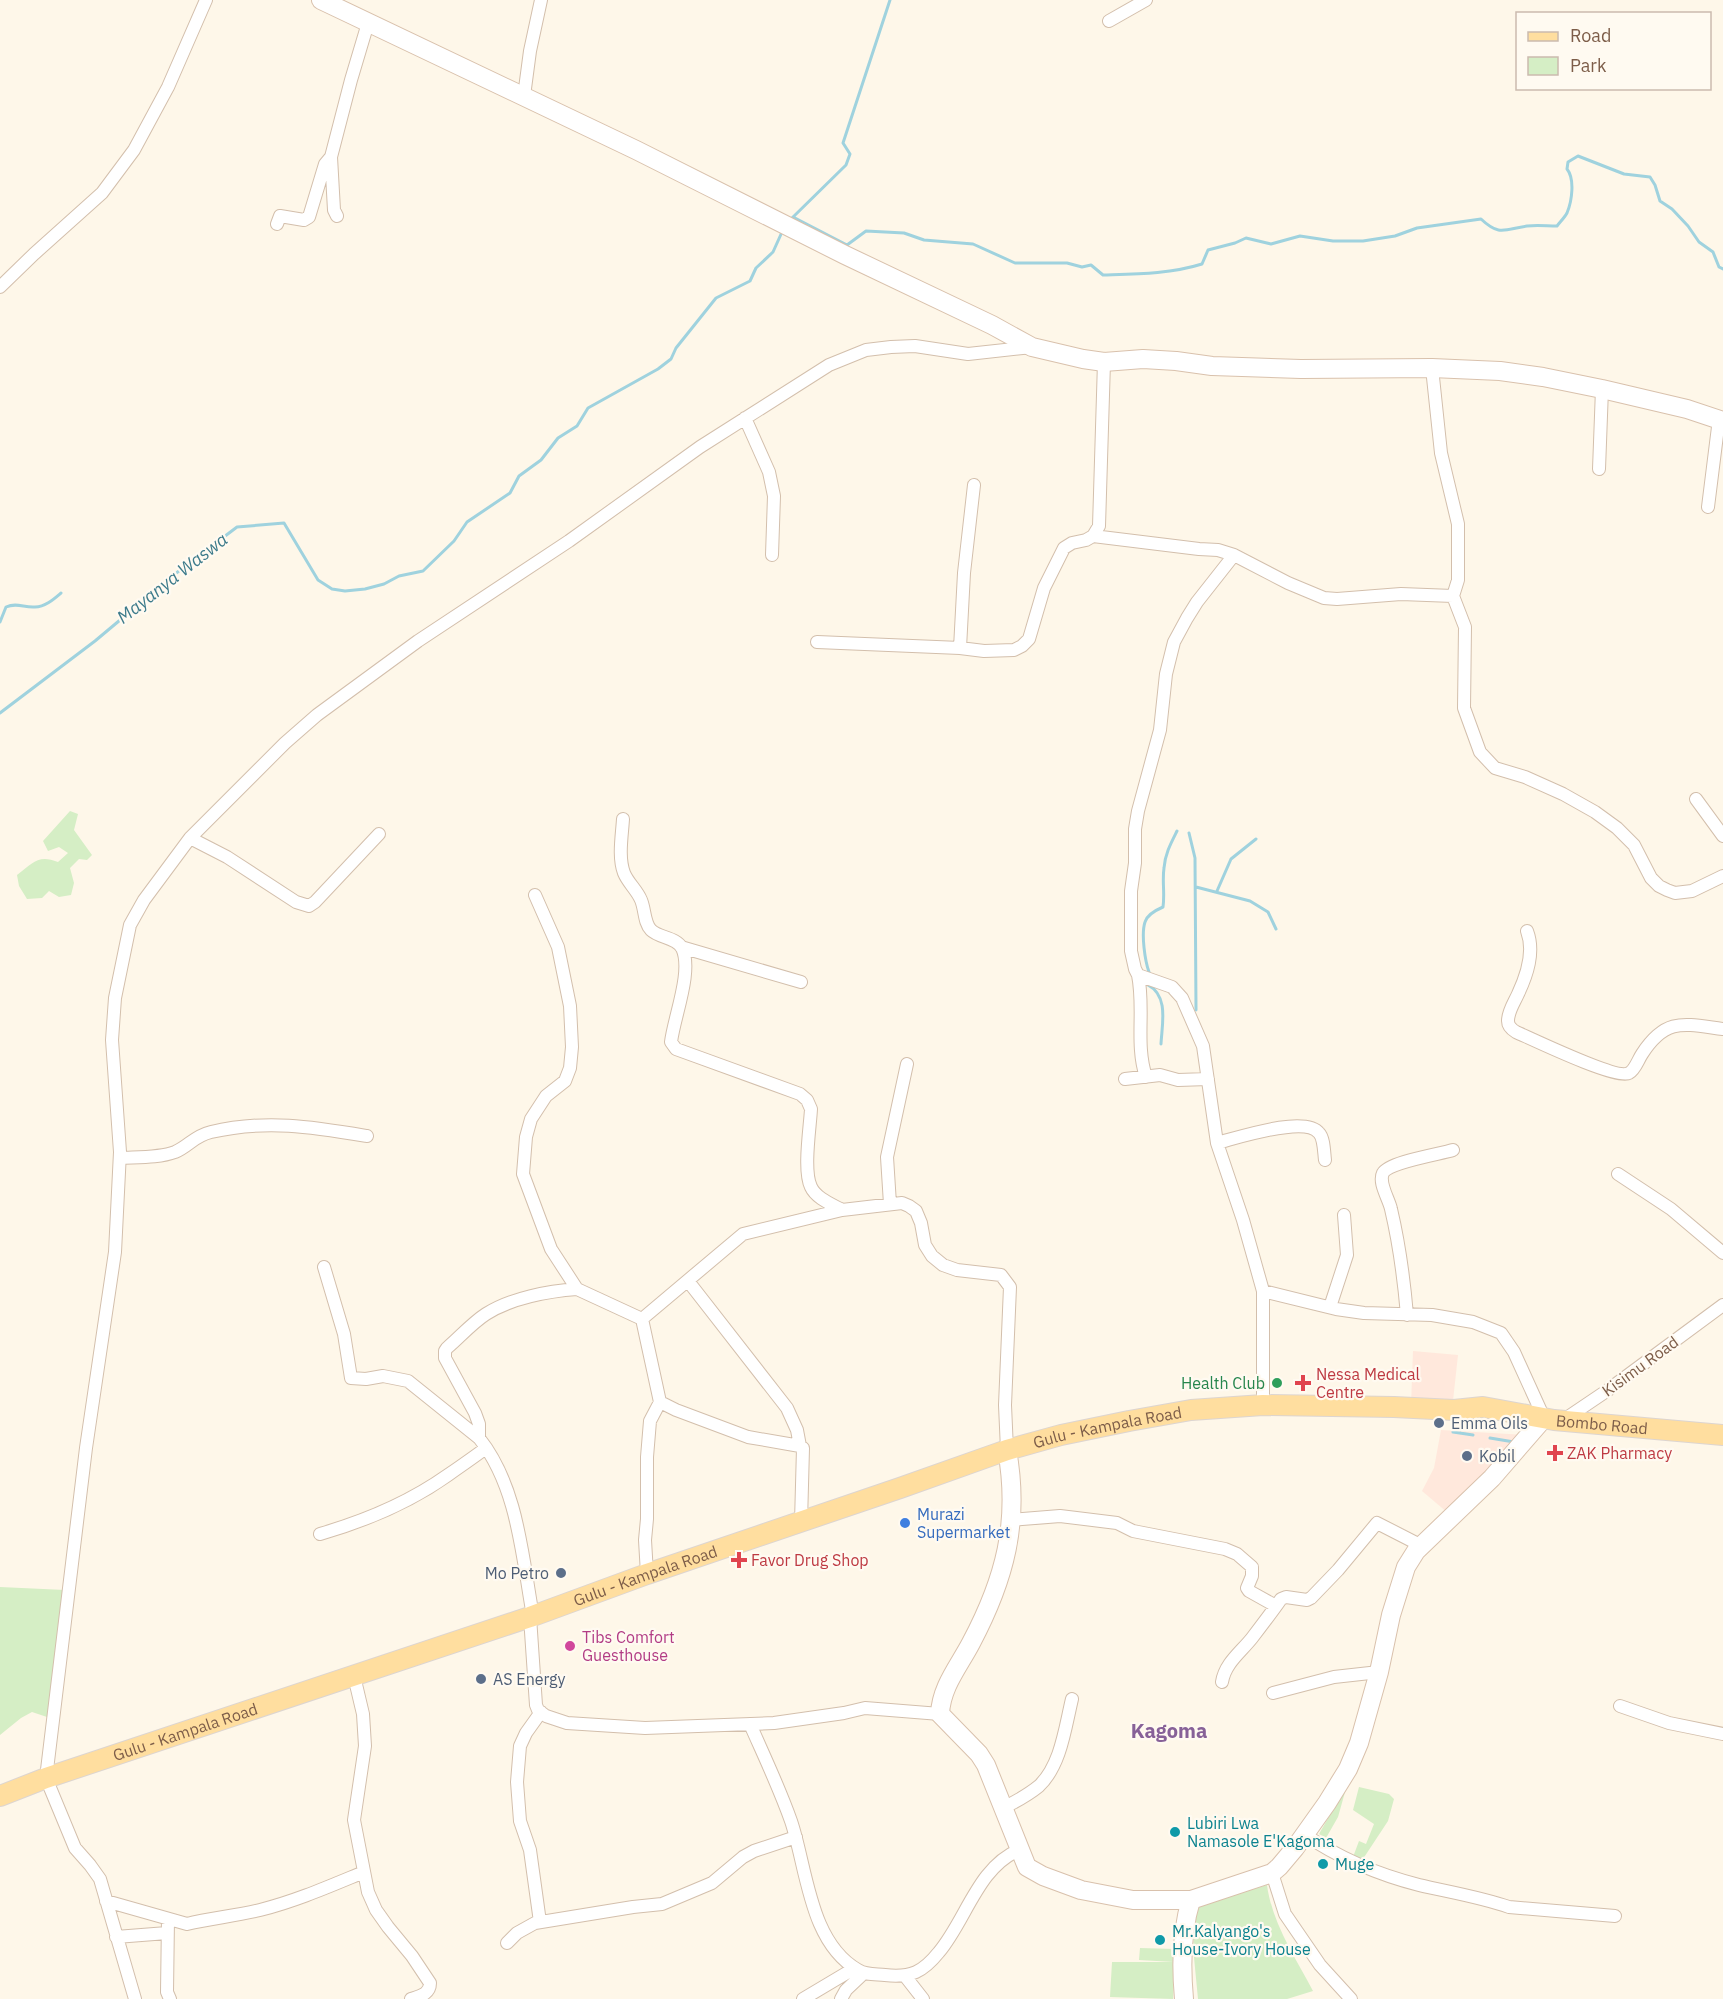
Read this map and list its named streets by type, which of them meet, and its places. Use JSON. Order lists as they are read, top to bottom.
{
  "streets": {
    "main road": ["Bombo Road", "Gulu - Kampala Road"],
    "street": ["Kisimu Road"]
  },
  "crossings": [
    ["Kisimu Road", "Bombo Road"],
    ["Bombo Road", "Gulu - Kampala Road"]
  ],
  "districts": ["Kagoma"],
  "water": ["Mayanya Waswa"],
  "places": {
    "other": [
      "Health Club",
      "Emma Oils",
      "Kobil",
      "Murazi Supermarket",
      "Mo Petro",
      "Tibs Comfort Guesthouse",
      "AS Energy",
      "Lubiri Lwa Namasole E'Kagoma",
      "Muge",
      "Mr.Kalyango's House-Ivory House"
    ],
    "health": ["Nessa Medical Centre", "ZAK Pharmacy", "Favor Drug Shop"]
  },
  "legend": ["Road", "Park"]
}
